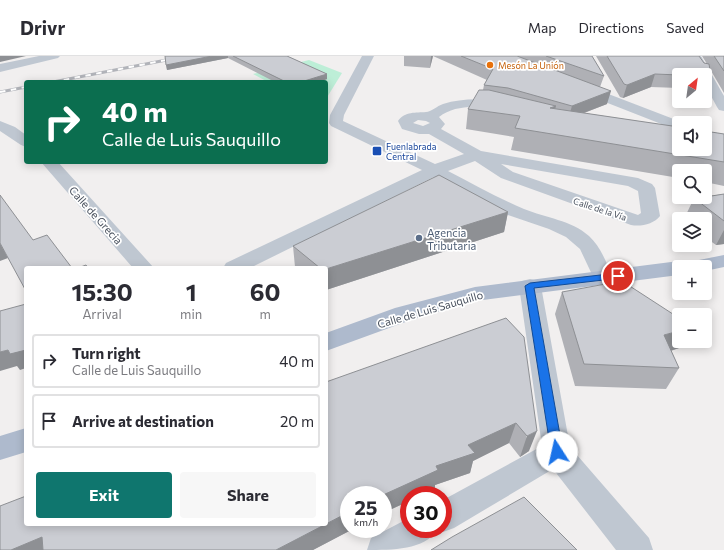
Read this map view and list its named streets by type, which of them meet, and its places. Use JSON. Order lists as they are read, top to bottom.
{
  "streets": {
    "main road": ["Calle de Luis Sauquillo"],
    "street": ["Calle de la Vía", "Calle de Grecia"]
  },
  "places": {
    "other": ["Mesón La Unión", "Agencia Tributaria"],
    "transit": ["Fuenlabrada Central"]
  },
  "north": "top right",
  "page": {
    "header": "Drivr",
    "nav": ["Map", "Directions", "Saved"],
    "map_buttons": ["+", "−"],
    "turn": ["40 m", "Calle de Luis Sauquillo"],
    "eta": [
      "15:30",
      "Arrival",
      "1",
      "min",
      "60",
      "m"
    ],
    "list": [
      {
        "name": "Turn right",
        "note": "Calle de Luis Sauquillo",
        "value": "40 m"
      },
      {
        "name": "Arrive at destination",
        "value": "20 m"
      }
    ],
    "buttons": ["Exit", "Share"],
    "speed": "25 km/h",
    "limit": "30"
  }
}
